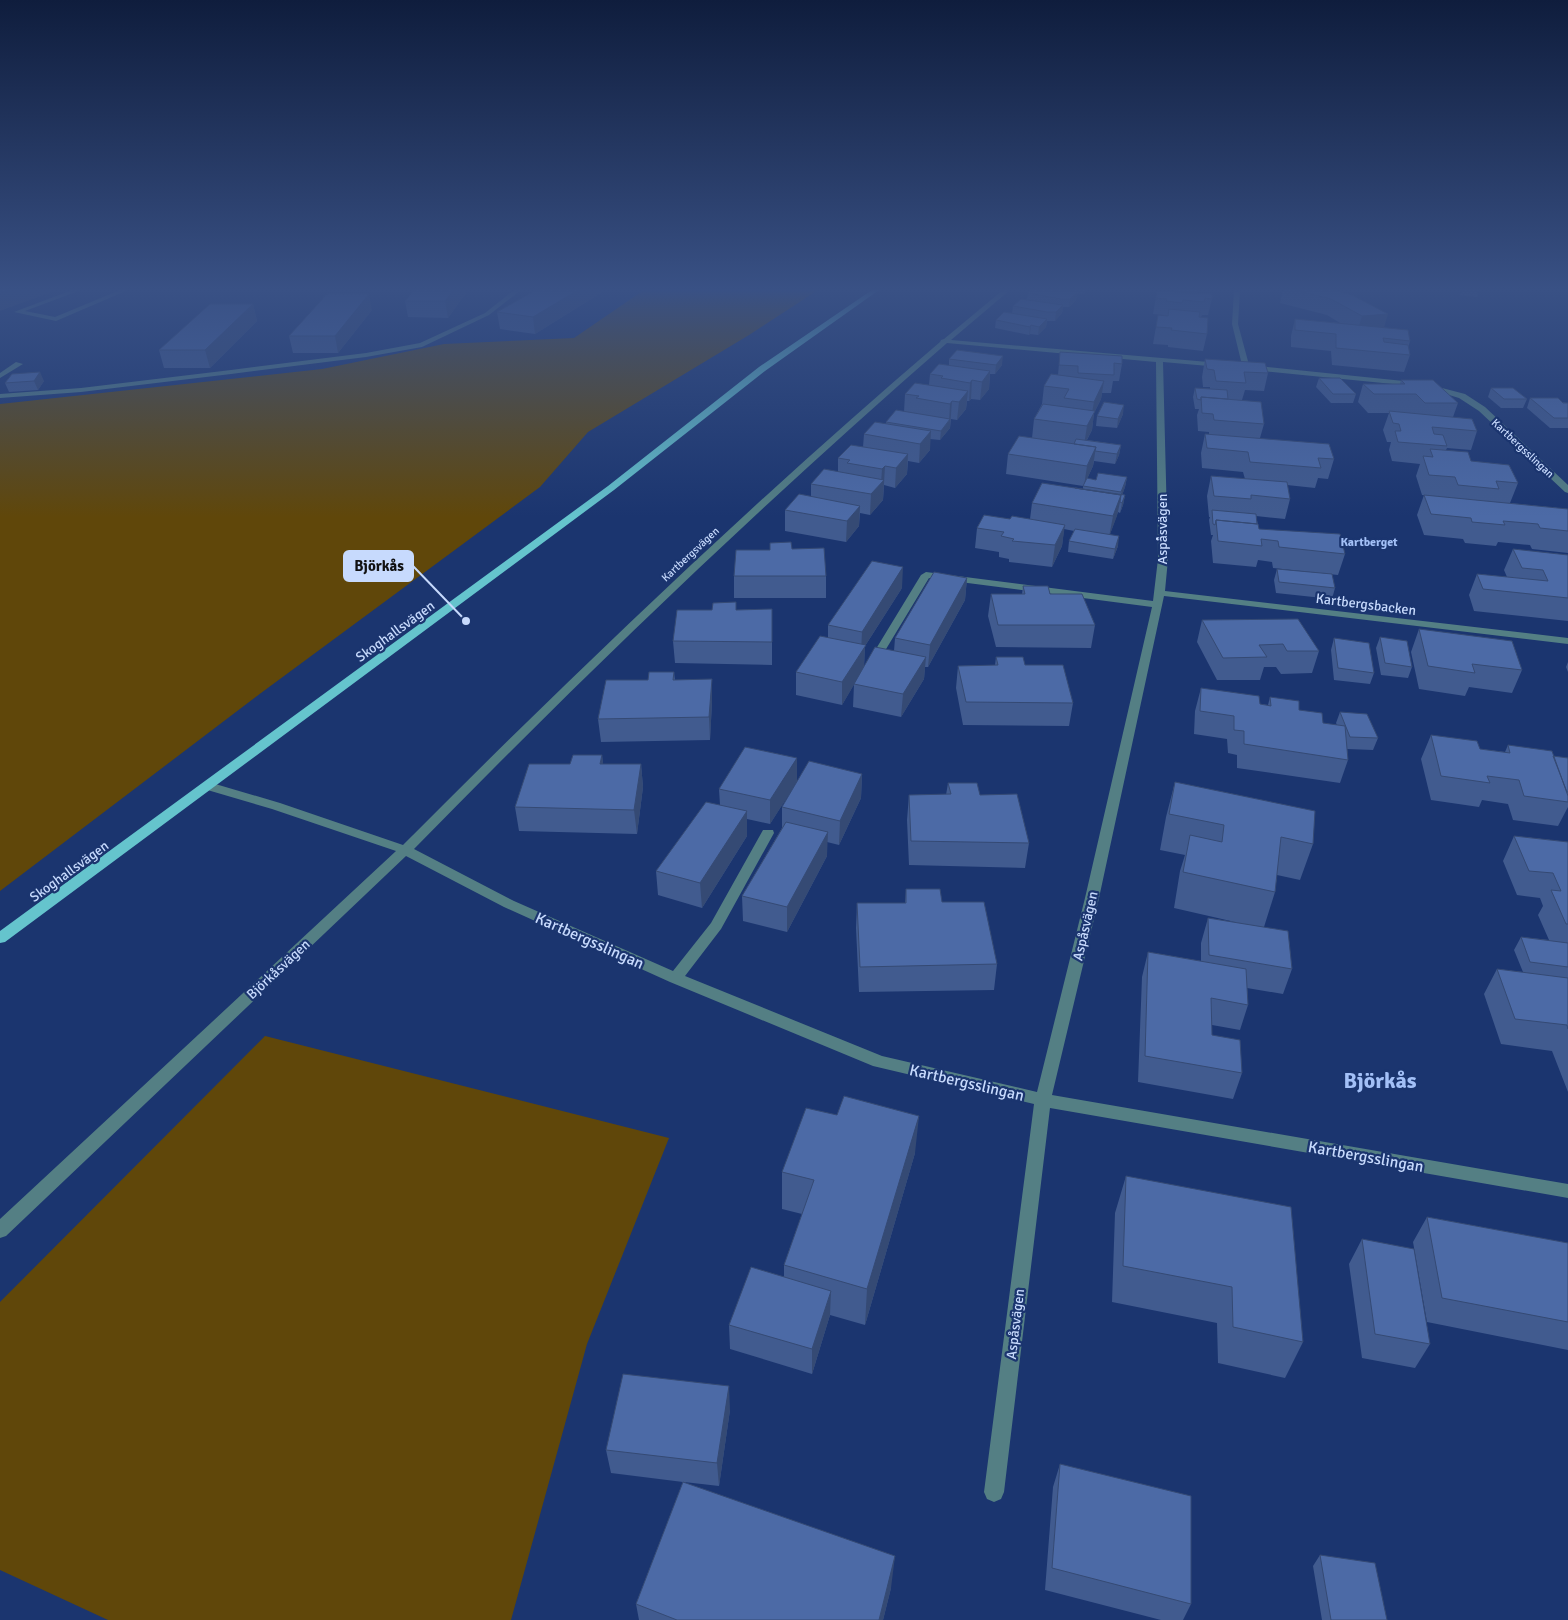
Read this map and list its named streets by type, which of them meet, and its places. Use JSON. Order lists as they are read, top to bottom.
{
  "streets": {
    "main road": ["Skoghallsvägen"],
    "street": [
      "Kartbergsslingan",
      "Aspåsvägen",
      "Kartbergsvägen",
      "Kartbergsbacken",
      "Björkåsvägen"
    ]
  },
  "crossings": [
    ["Kartbergsslingan", "Aspåsvägen"],
    ["Kartbergsslingan", "Kartbergsvägen"],
    ["Kartbergsslingan", "Björkåsvägen"],
    ["Aspåsvägen", "Kartbergsbacken"],
    ["Kartbergsvägen", "Björkåsvägen"]
  ],
  "districts": ["Kartberget", "Björkås"],
  "places": ["Björkås"]
}
